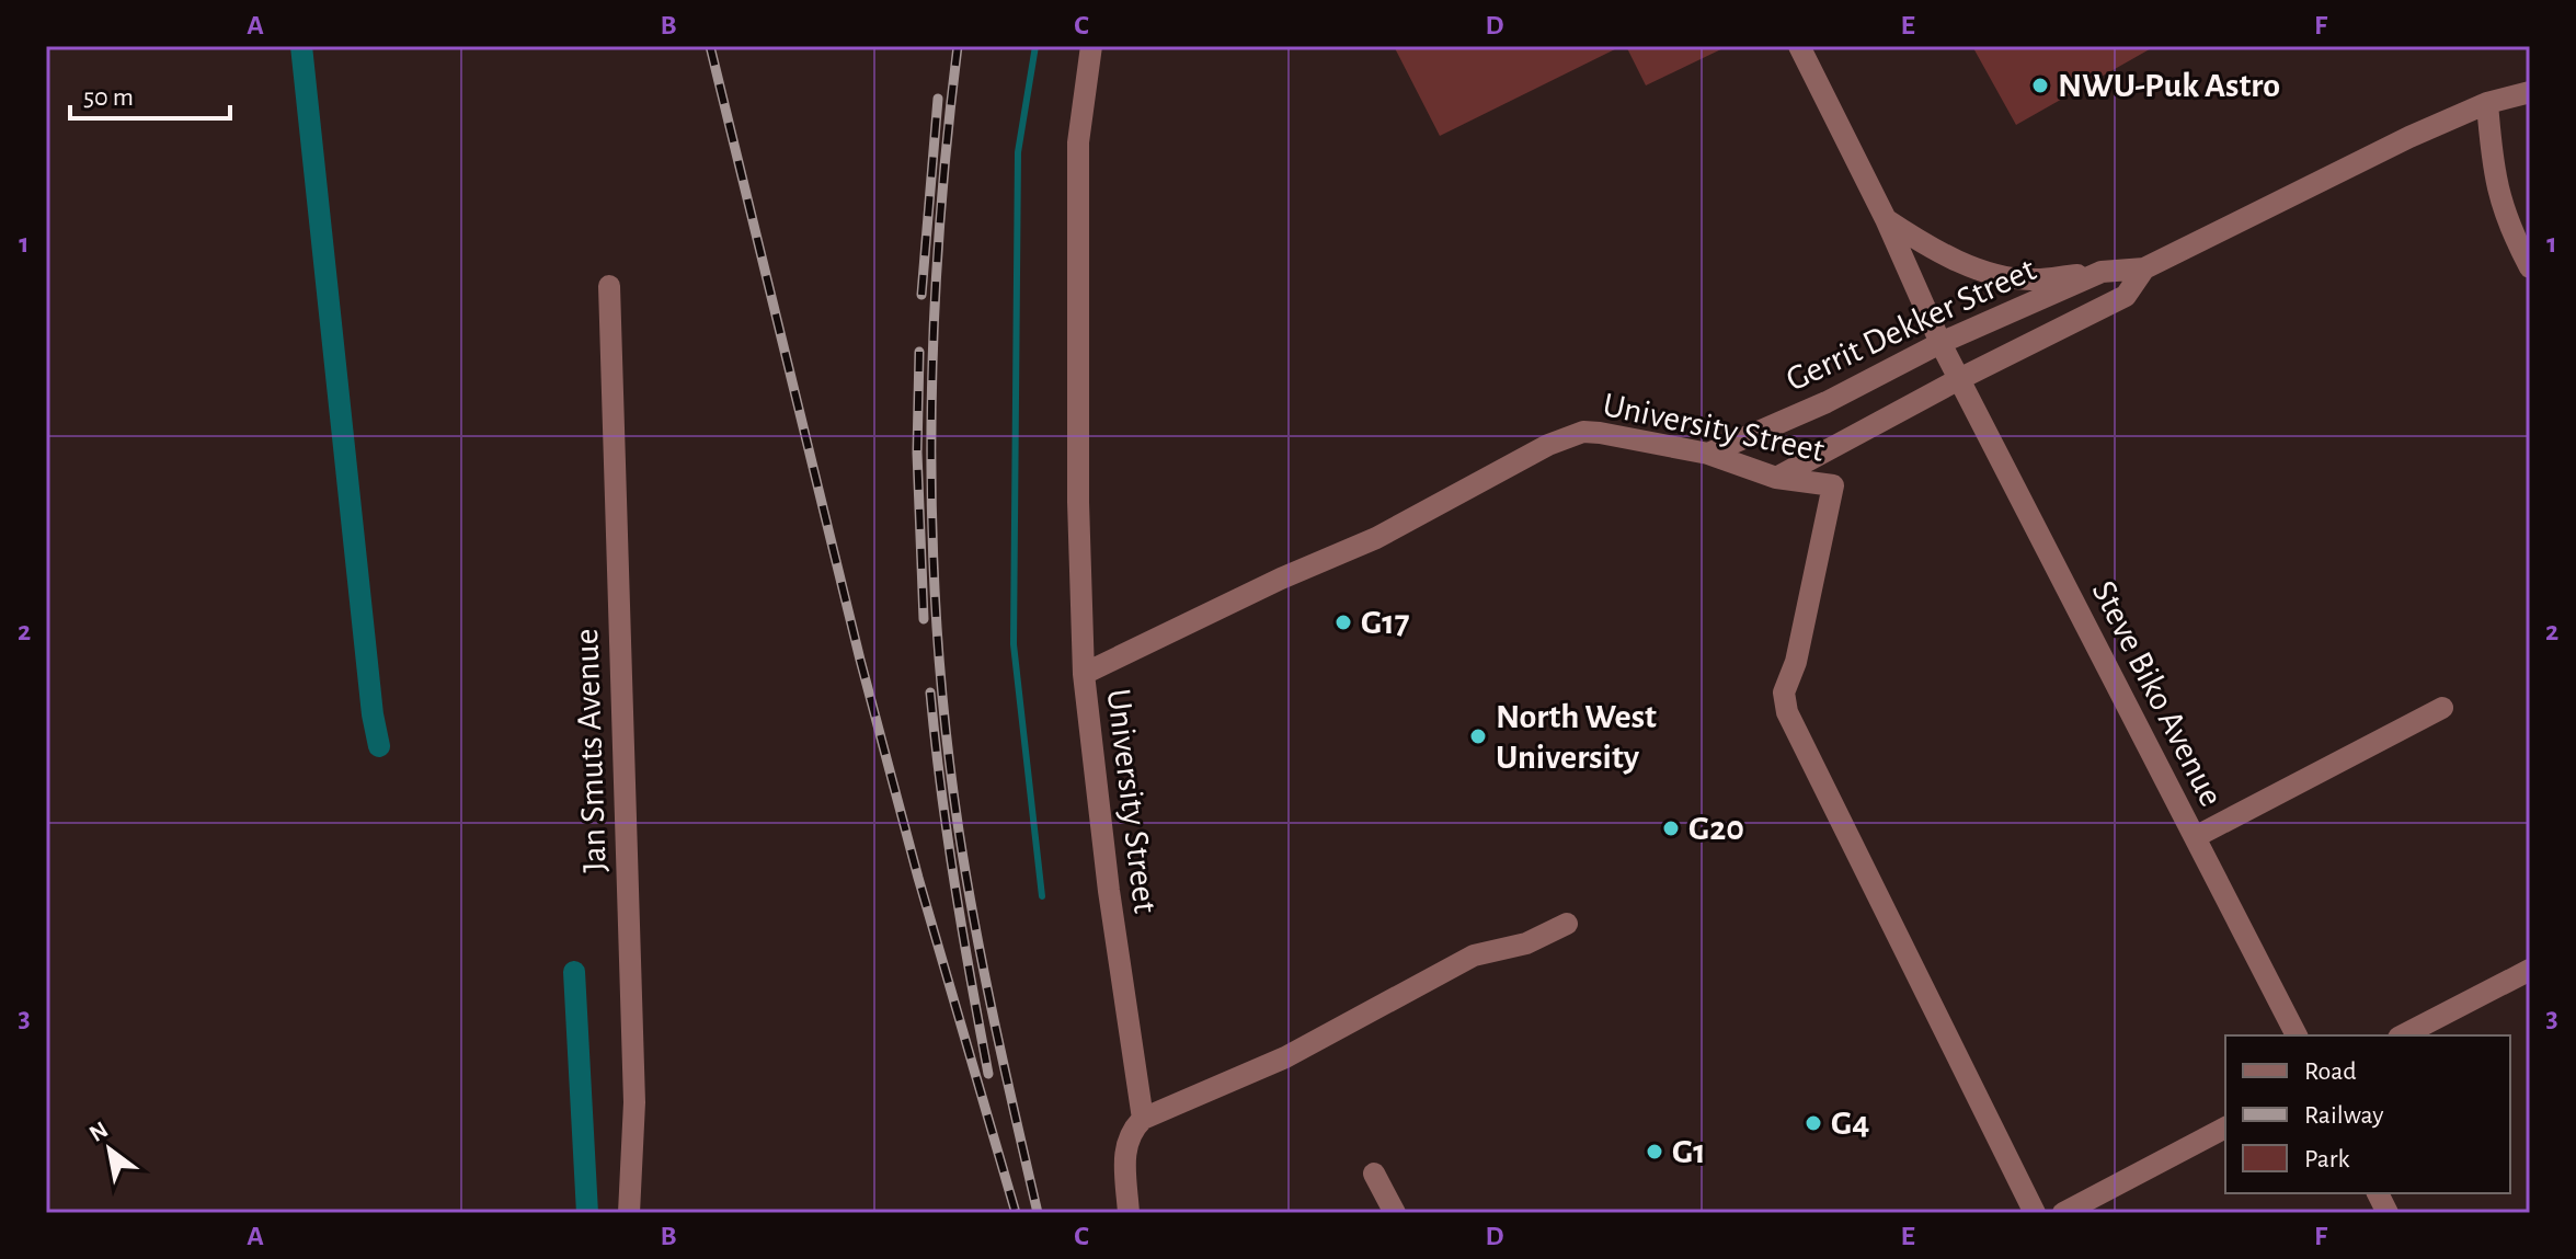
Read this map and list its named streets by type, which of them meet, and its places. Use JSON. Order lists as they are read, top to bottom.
{
  "streets": {
    "street": [
      "Gerrit Dekker Street",
      "University Street",
      "Steve Biko Avenue",
      "Jan Smuts Avenue"
    ]
  },
  "crossings": [
    ["Gerrit Dekker Street", "University Street"],
    ["Gerrit Dekker Street", "Steve Biko Avenue"]
  ],
  "places": [
    "NWU-Puk Astro",
    "G17",
    "North West University",
    "G20",
    "G4",
    "G1"
  ],
  "legend": ["Road", "Railway", "Park"],
  "scale_bar": "50 m",
  "north": "top left",
  "grid": {
    "columns": [
      "A",
      "B",
      "C",
      "D",
      "E",
      "F"
    ],
    "rows": ["1", "2", "3"]
  }
}
